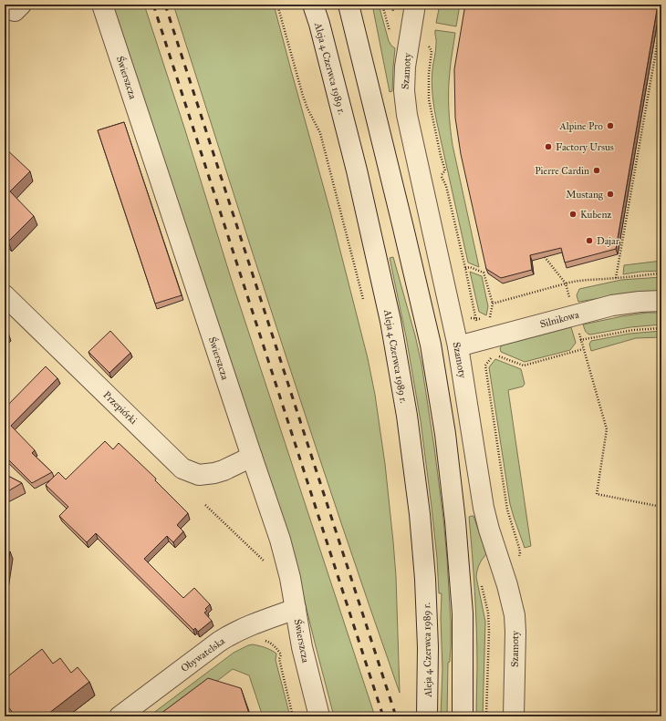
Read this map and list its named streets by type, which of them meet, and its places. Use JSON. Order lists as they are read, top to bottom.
{
  "streets": {
    "street": [
      "Aleja 4 Czerwca 1989 r.",
      "Szamoty",
      "Świerszcza",
      "Silnikowa",
      "Przepiórki",
      "Obywatelska"
    ]
  },
  "crossings": [
    ["Szamoty", "Silnikowa"],
    ["Świerszcza", "Przepiórki"],
    ["Świerszcza", "Obywatelska"]
  ],
  "places": [
    "Alpine Pro",
    "Factory Ursus",
    "Pierre Cardin",
    "Mustang",
    "Kubenz",
    "Dajar"
  ]
}
